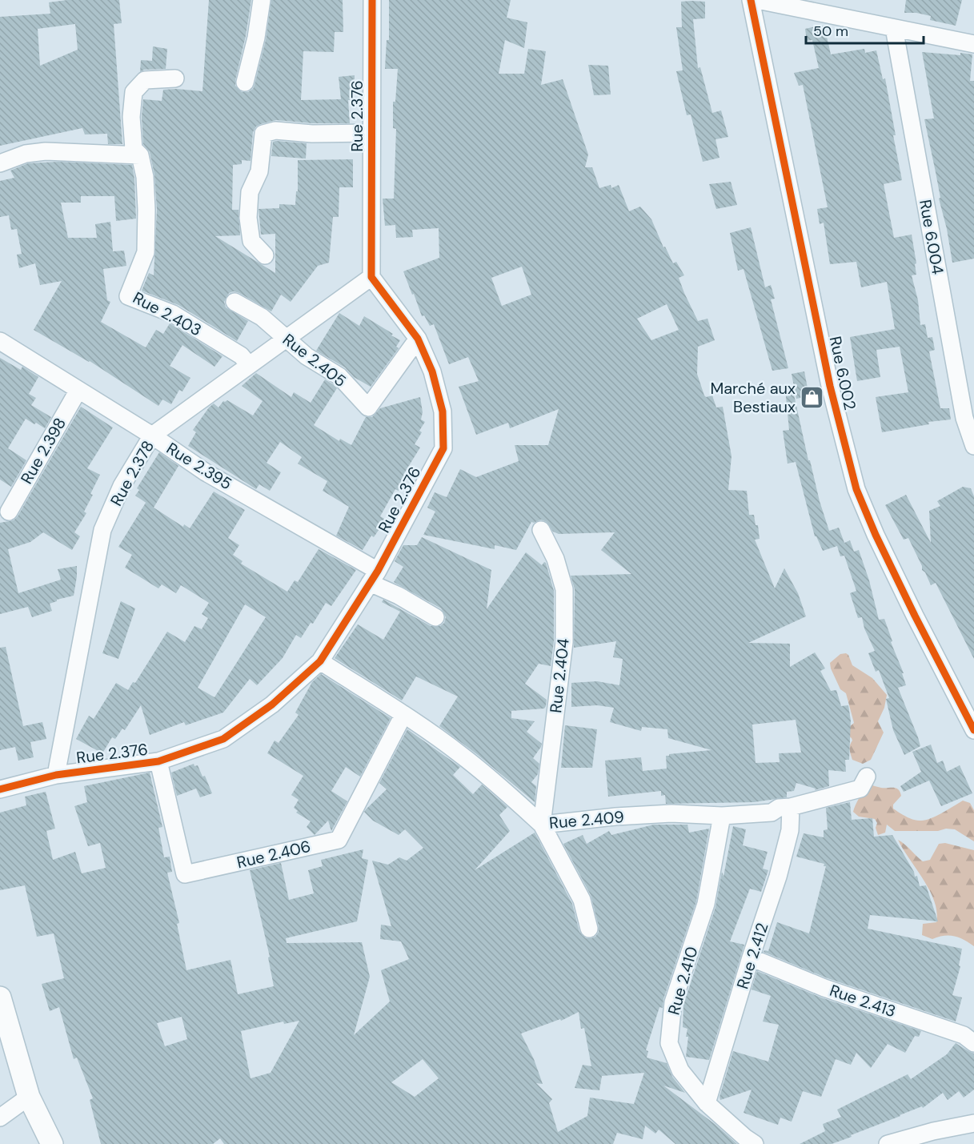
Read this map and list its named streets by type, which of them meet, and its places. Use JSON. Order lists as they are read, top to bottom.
{
  "streets": {
    "street": [
      "Rue 2.376",
      "Rue 6.004",
      "Rue 2.403",
      "Rue 2.405",
      "Rue 6.002",
      "Rue 2.398",
      "Rue 2.395",
      "Rue 2.378",
      "Rue 2.404",
      "Rue 2.409",
      "Rue 2.406",
      "Rue 2.412",
      "Rue 2.410",
      "Rue 2.413"
    ]
  },
  "crossings": [
    ["Rue 2.376", "Rue 2.405"],
    ["Rue 2.376", "Rue 2.395"],
    ["Rue 2.376", "Rue 2.378"],
    ["Rue 2.376", "Rue 2.409"],
    ["Rue 2.376", "Rue 2.406"],
    ["Rue 2.403", "Rue 2.378"],
    ["Rue 2.405", "Rue 2.378"],
    ["Rue 2.398", "Rue 2.395"],
    ["Rue 2.395", "Rue 2.378"],
    ["Rue 2.404", "Rue 2.409"],
    ["Rue 2.409", "Rue 2.406"],
    ["Rue 2.409", "Rue 2.412"],
    ["Rue 2.409", "Rue 2.410"],
    ["Rue 2.412", "Rue 2.410"],
    ["Rue 2.412", "Rue 2.413"]
  ],
  "places": {
    "shop": ["Marché aux Bestiaux"]
  },
  "scale_bar": "50 m"
}
